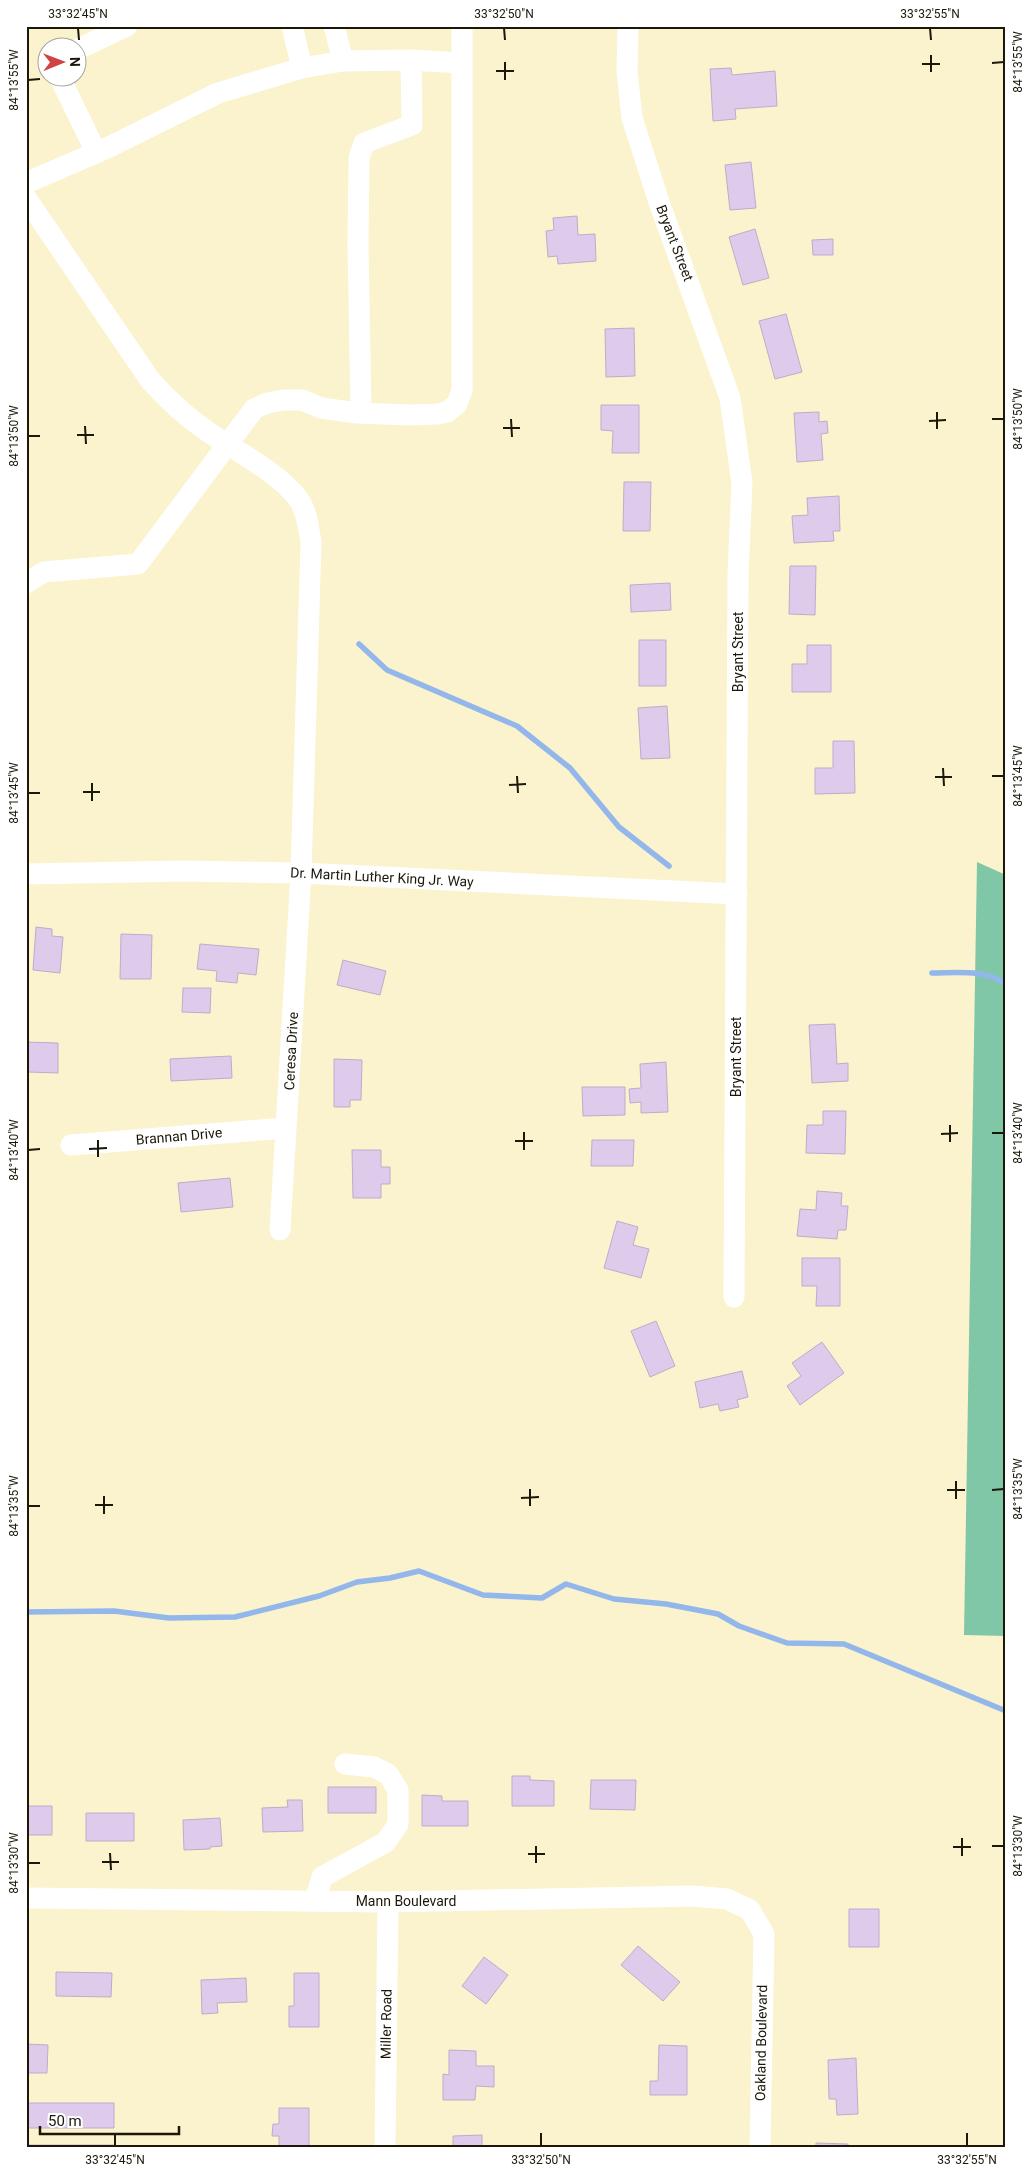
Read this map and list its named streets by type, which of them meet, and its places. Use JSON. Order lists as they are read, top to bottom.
{
  "streets": {
    "street": [
      "Bryant Street",
      "Dr. Martin Luther King Jr. Way",
      "Ceresa Drive",
      "Brannan Drive",
      "Mann Boulevard",
      "Miller Road",
      "Oakland Boulevard"
    ]
  },
  "crossings": [
    ["Bryant Street", "Dr. Martin Luther King Jr. Way"],
    ["Dr. Martin Luther King Jr. Way", "Ceresa Drive"],
    ["Ceresa Drive", "Brannan Drive"],
    ["Mann Boulevard", "Miller Road"],
    ["Mann Boulevard", "Oakland Boulevard"]
  ],
  "scale_bar": "50 m",
  "north": "right",
  "coordinates": [
    "33°32'45\"N",
    "33°32'50\"N",
    "33°32'55\"N",
    "84°13'55\"W",
    "84°13'50\"W",
    "84°13'45\"W",
    "84°13'40\"W",
    "84°13'35\"W",
    "84°13'30\"W"
  ]
}
